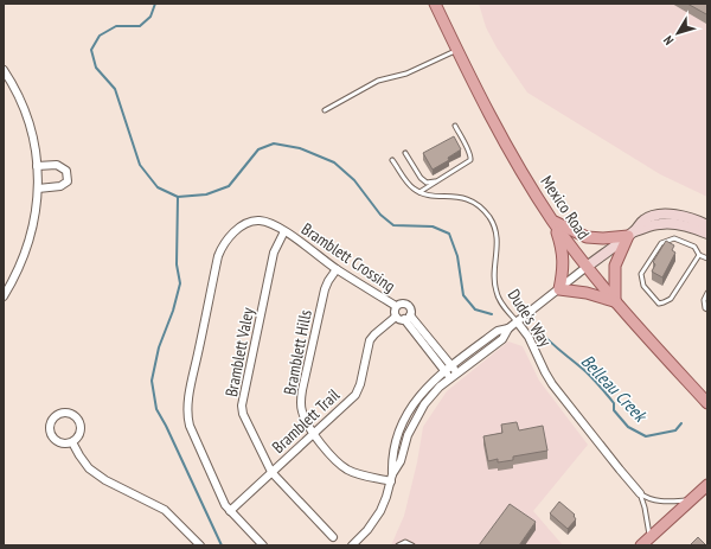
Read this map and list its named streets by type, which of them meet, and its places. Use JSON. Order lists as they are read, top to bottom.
{
  "streets": {
    "main road": ["Mexico Road"],
    "street": [
      "Bramblett Crossing",
      "Dude's Way",
      "Bramblett Valey",
      "Bramblett Hills",
      "Bramblett Trail"
    ]
  },
  "crossings": [
    ["Bramblett Crossing", "Bramblett Valey"],
    ["Bramblett Crossing", "Bramblett Hills"],
    ["Bramblett Crossing", "Bramblett Trail"],
    ["Bramblett Valey", "Bramblett Trail"],
    ["Bramblett Hills", "Bramblett Trail"]
  ],
  "water": ["Belleau Creek"],
  "north": "bottom left"
}
